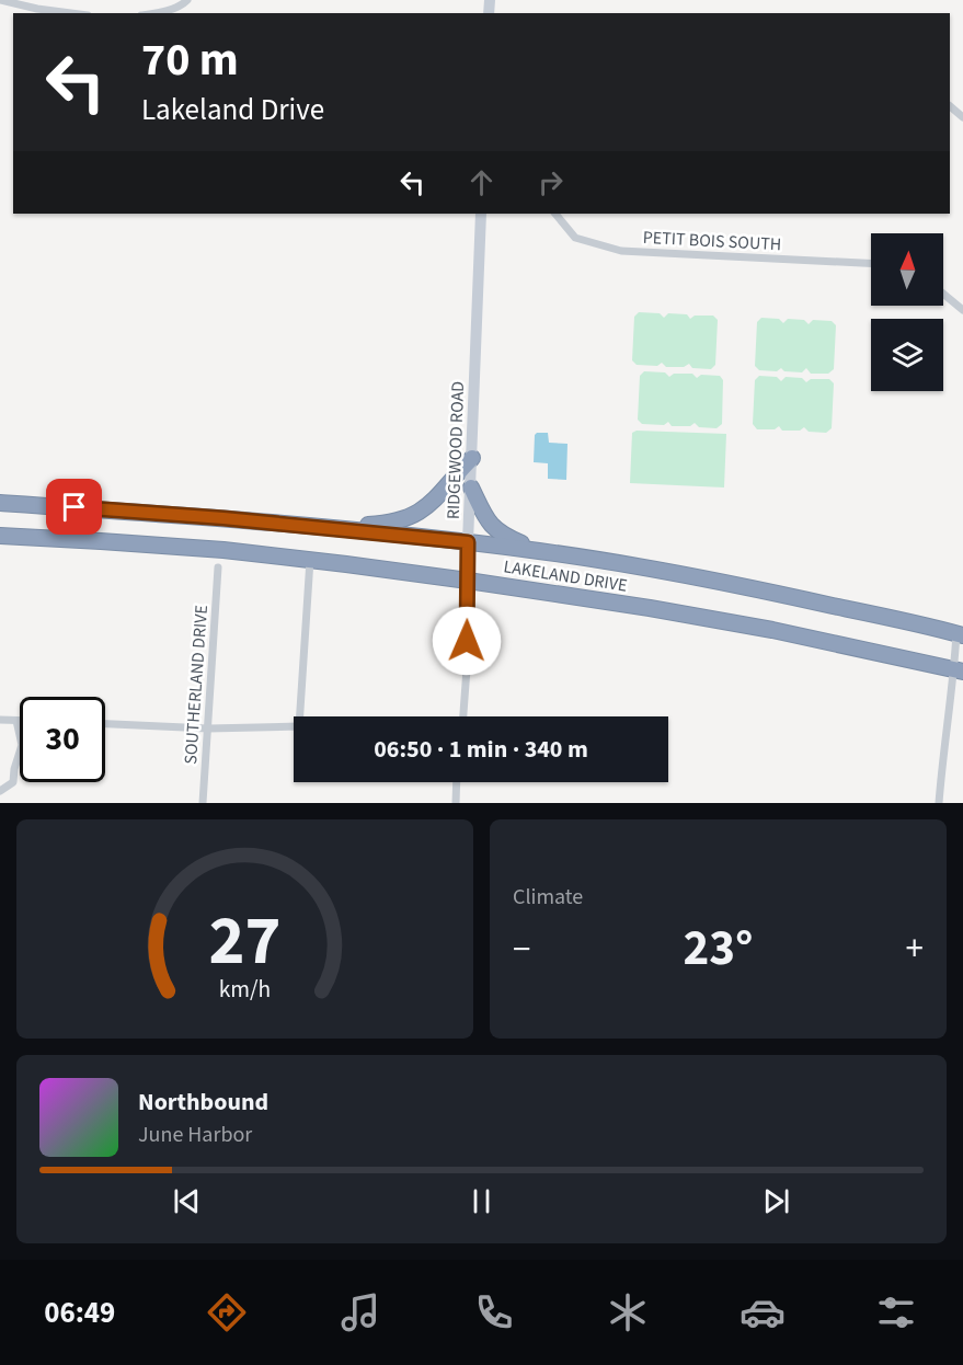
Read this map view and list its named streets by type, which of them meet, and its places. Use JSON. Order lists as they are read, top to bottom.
{
  "streets": {
    "highway": ["LAKELAND DRIVE"],
    "street": ["PETIT BOIS SOUTH", "RIDGEWOOD ROAD", "SOUTHERLAND DRIVE"]
  },
  "crossings": [
    ["RIDGEWOOD ROAD", "LAKELAND DRIVE"]
  ],
  "north": "top",
  "page": {
    "turn": ["70 m", "Lakeland Drive"],
    "limit": "30",
    "trip": "06:50 · 1 min · 340 m",
    "tile": "Climate",
    "heat": ["−", "23°", "+"],
    "song": ["Northbound", "June Harbor"],
    "tabs": "06:49",
    "gauge": ["27", "km/h"]
  }
}
